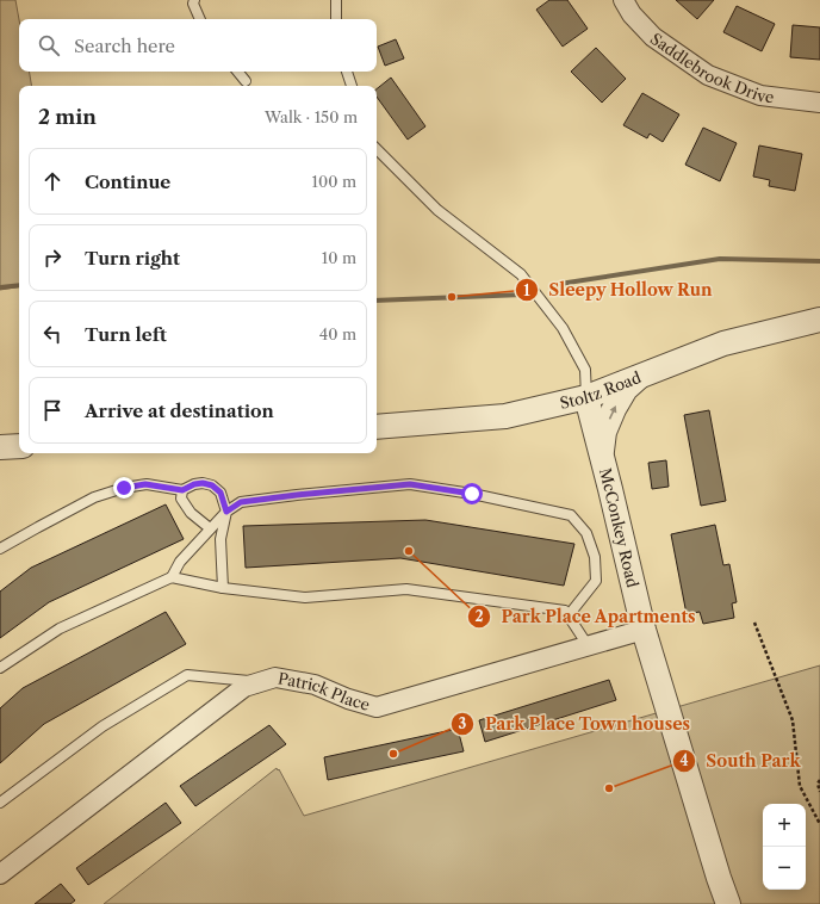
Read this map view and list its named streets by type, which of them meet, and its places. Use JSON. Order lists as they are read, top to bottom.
{
  "streets": {
    "street": [
      "Saddlebrook Drive",
      "Stoltz Road",
      "McConkey Road",
      "Patrick Place"
    ]
  },
  "crossings": [
    ["Stoltz Road", "McConkey Road"],
    ["McConkey Road", "Patrick Place"]
  ],
  "places": [
    "Sleepy Hollow Run",
    "Park Place Apartments",
    "Park Place Town houses",
    "South Park"
  ],
  "page": {
    "search": "Search here",
    "heading": ["2 min", "Walk · 150 m"],
    "list": [
      ["Continue", "100 m"],
      ["Turn right", "10 m"],
      ["Turn left", "40 m"],
      "Arrive at destination"
    ],
    "map_buttons": ["+", "−"]
  }
}
